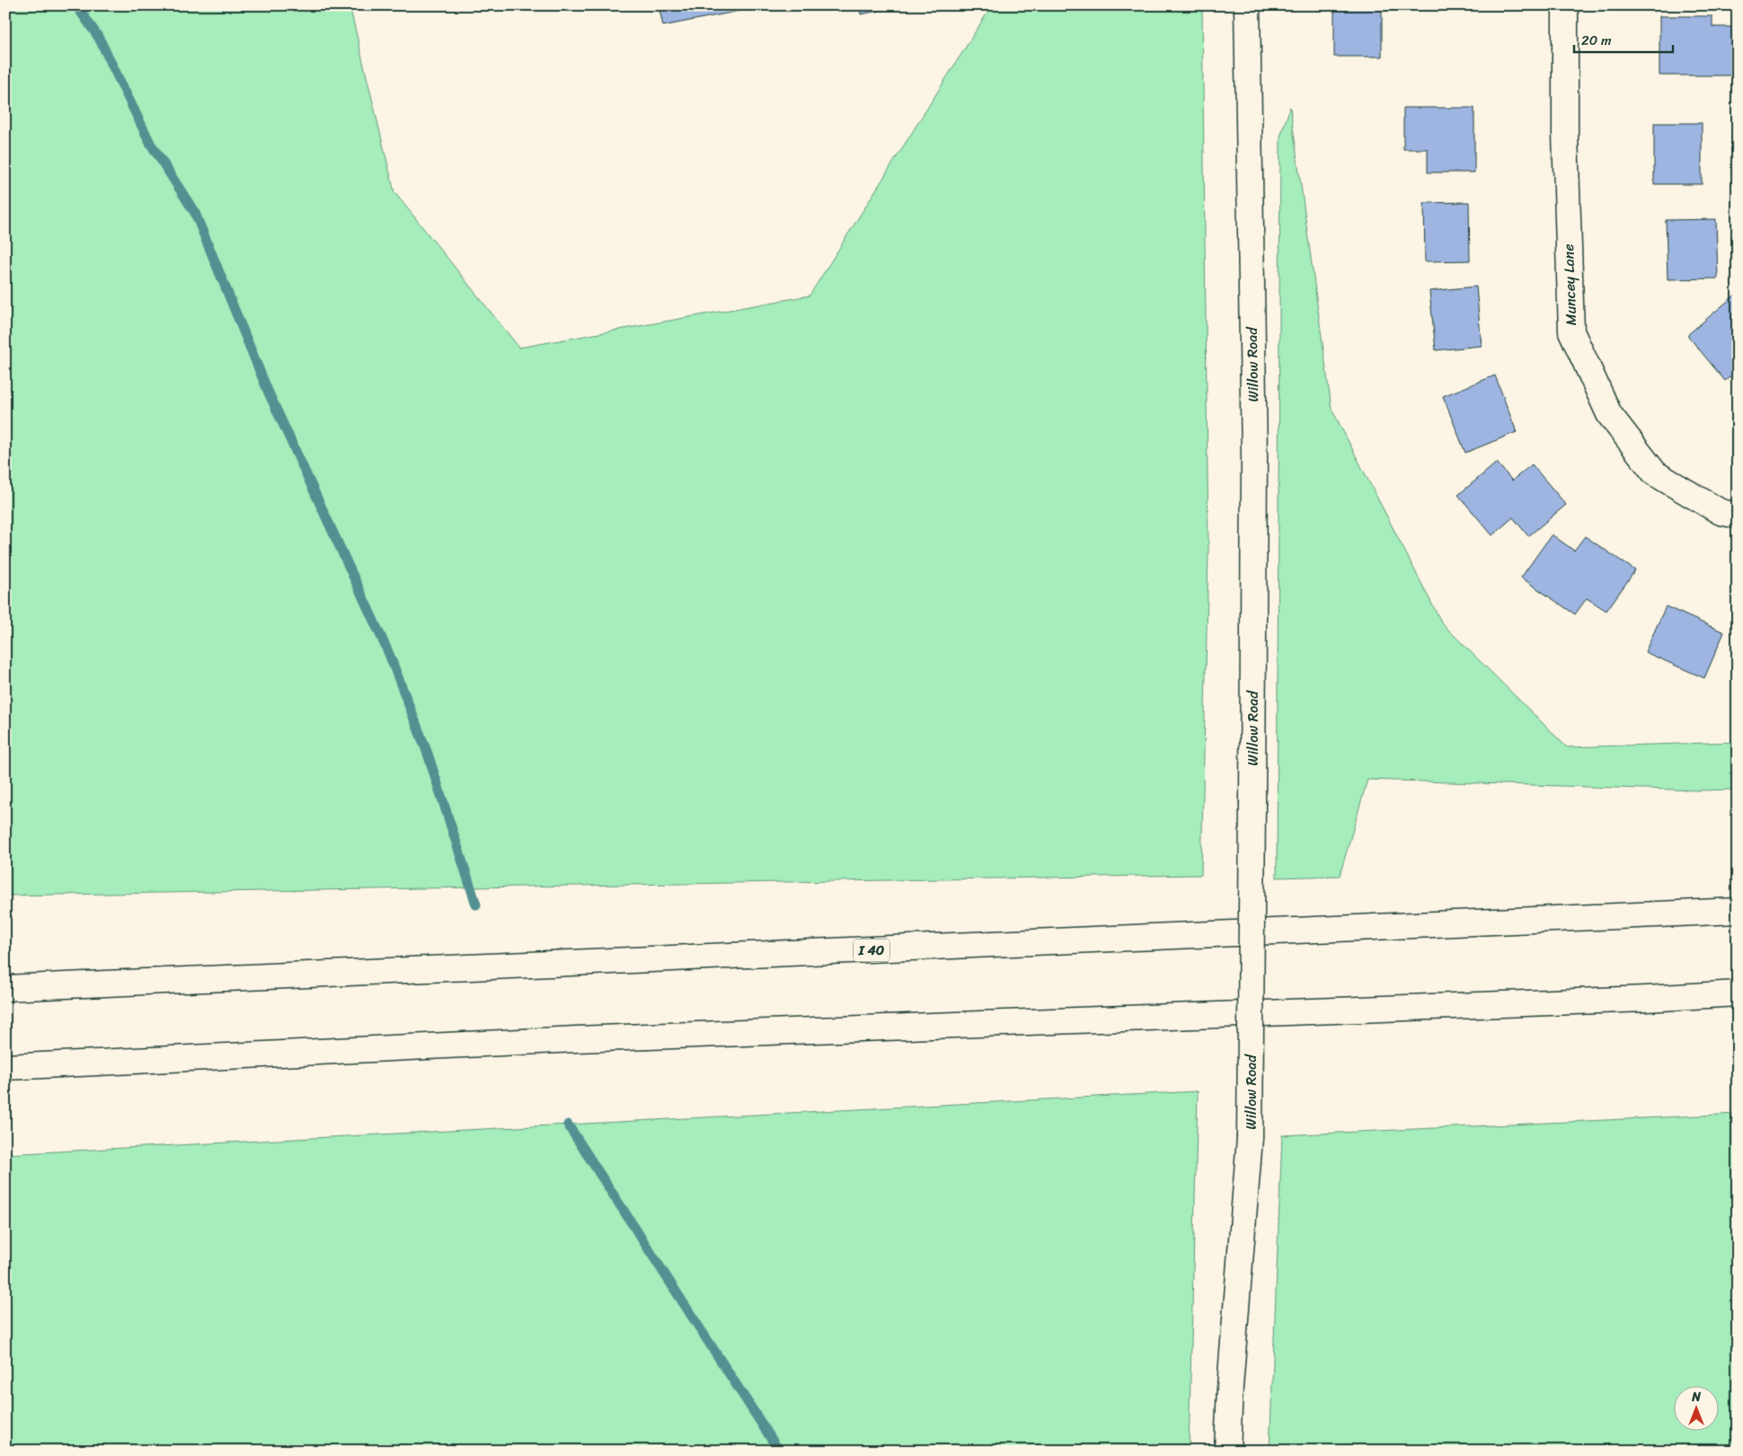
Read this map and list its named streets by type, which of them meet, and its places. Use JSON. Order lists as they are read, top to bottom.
{
  "streets": {
    "main road": ["Muncey Lane", "Willow Road", "I 40"]
  },
  "scale_bar": "20 m",
  "north": "top"
}
